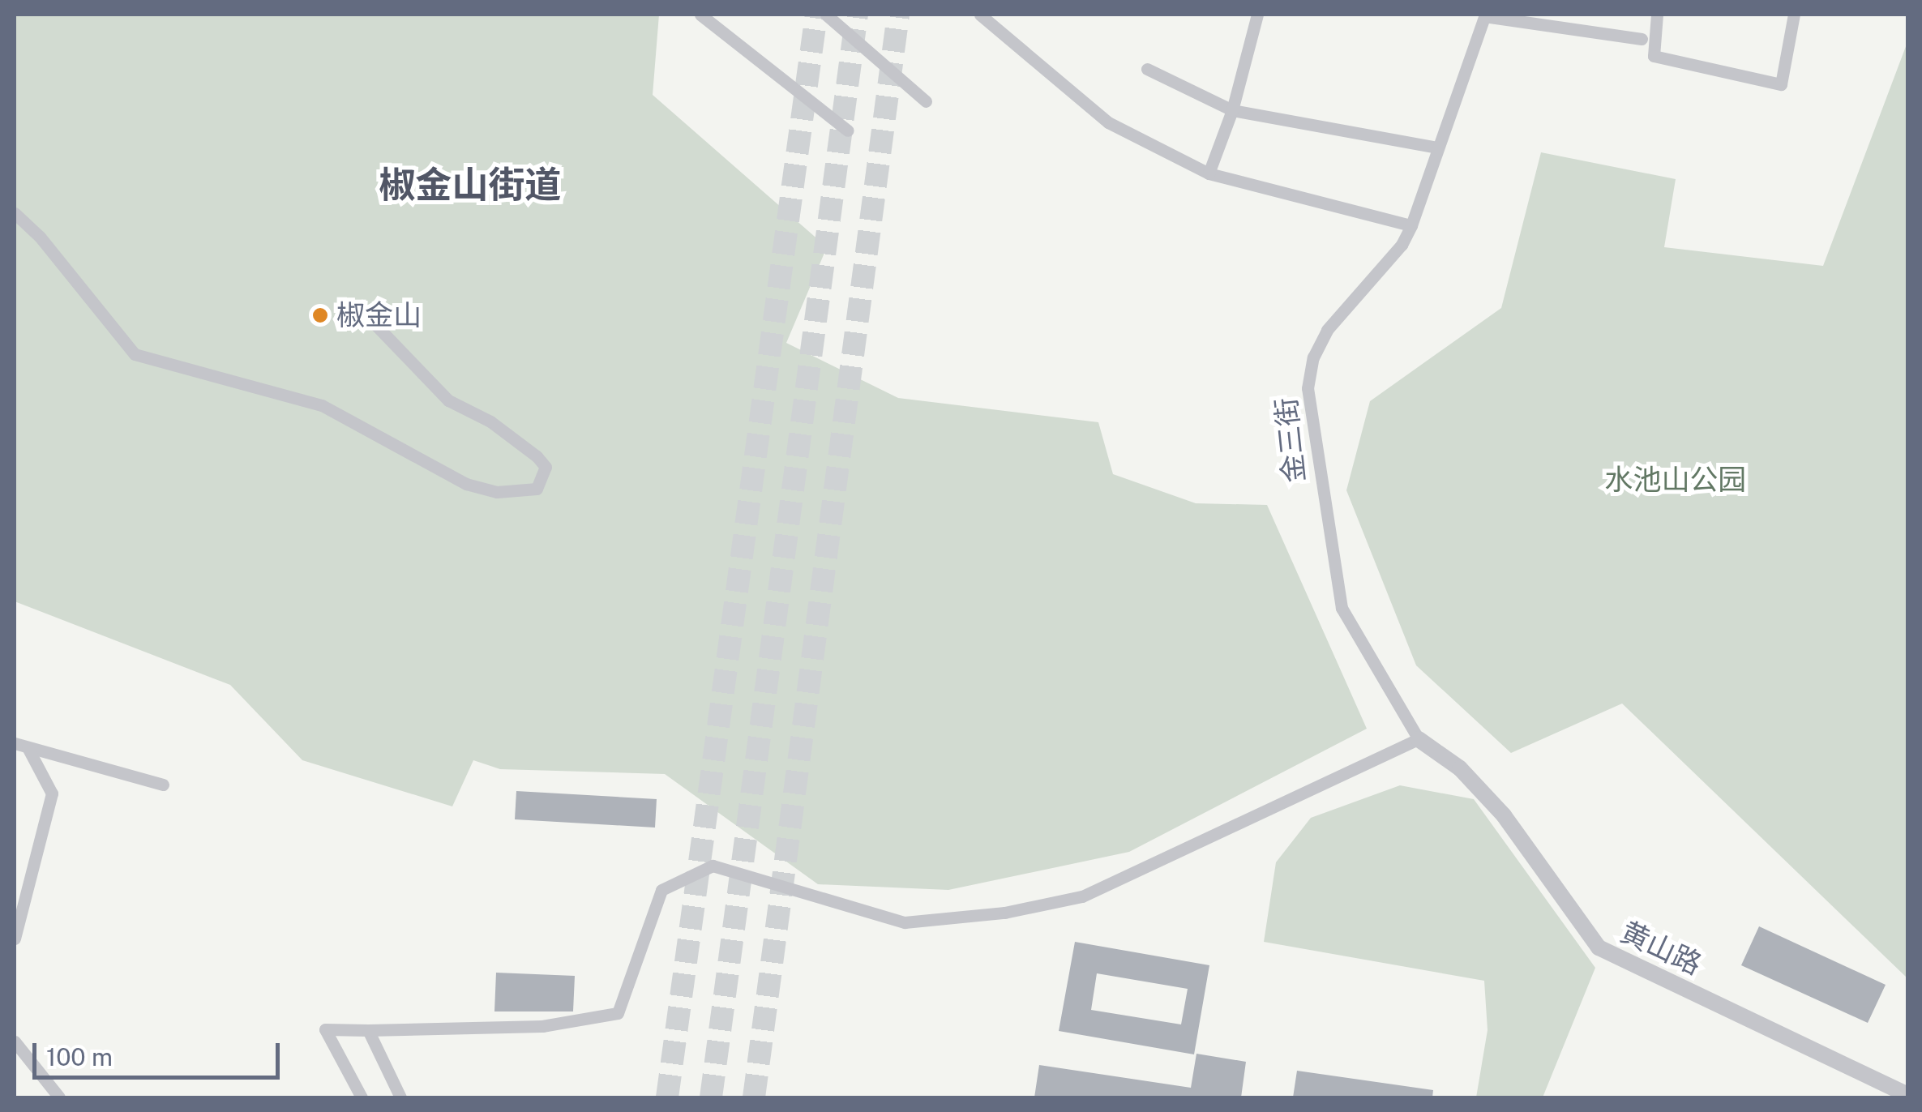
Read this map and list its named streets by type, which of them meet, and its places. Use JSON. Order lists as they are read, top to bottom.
{
  "streets": {
    "street": ["金三街", "黄山路"]
  },
  "crossings": [
    ["金三街", "黄山路"]
  ],
  "districts": ["椒金山街道"],
  "parks": ["水池山公园"],
  "places": ["椒金山"],
  "scale_bar": "100 m"
}
